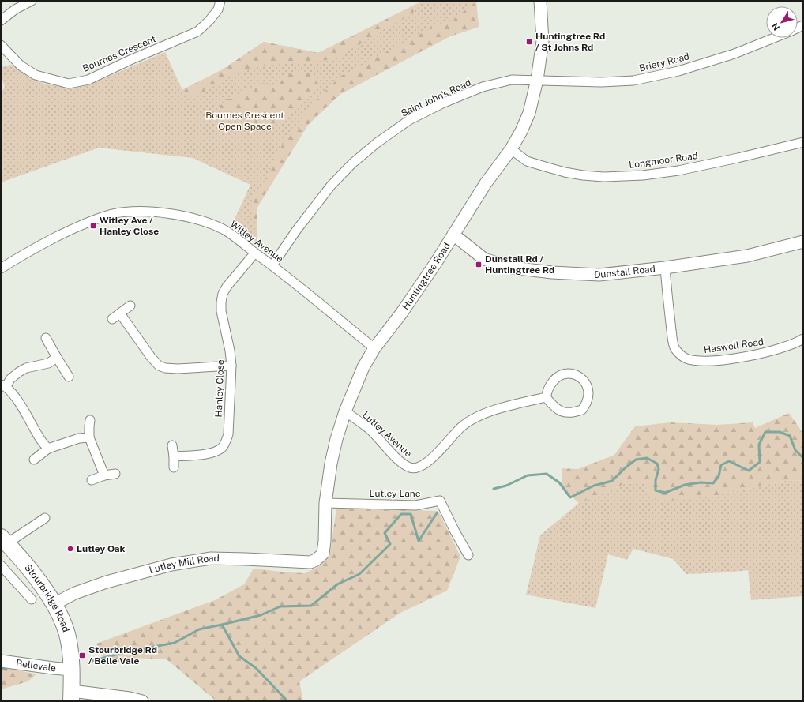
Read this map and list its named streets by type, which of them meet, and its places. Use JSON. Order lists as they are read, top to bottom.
{
  "streets": {
    "highway": ["Stourbridge Road"],
    "street": [
      "Bournes Crescent",
      "Briery Road",
      "Saint John's Road",
      "Longmoor Road",
      "Witley Avenue",
      "Dunstall Road",
      "Huntingtree Road",
      "Haswell Road",
      "Hanley Close",
      "Lutley Avenue",
      "Lutley Lane",
      "Lutley Mill Road",
      "Bellevale"
    ]
  },
  "crossings": [
    ["Briery Road", "Saint John's Road"],
    ["Briery Road", "Huntingtree Road"],
    ["Saint John's Road", "Witley Avenue"],
    ["Saint John's Road", "Huntingtree Road"],
    ["Longmoor Road", "Huntingtree Road"],
    ["Witley Avenue", "Huntingtree Road"],
    ["Witley Avenue", "Hanley Close"],
    ["Dunstall Road", "Huntingtree Road"],
    ["Dunstall Road", "Haswell Road"],
    ["Huntingtree Road", "Lutley Avenue"],
    ["Huntingtree Road", "Lutley Lane"],
    ["Huntingtree Road", "Lutley Mill Road"],
    ["Lutley Mill Road", "Stourbridge Road"],
    ["Stourbridge Road", "Bellevale"]
  ],
  "parks": ["Bournes Crescent Open Space"],
  "places": {
    "transit": [
      "Huntingtree Rd / St Johns Rd",
      "Witley Ave / Hanley Close",
      "Dunstall Rd / Huntingtree Rd",
      "Stourbridge Rd / Belle Vale"
    ],
    "other": ["Lutley Oak"]
  },
  "north": "bottom left"
}
